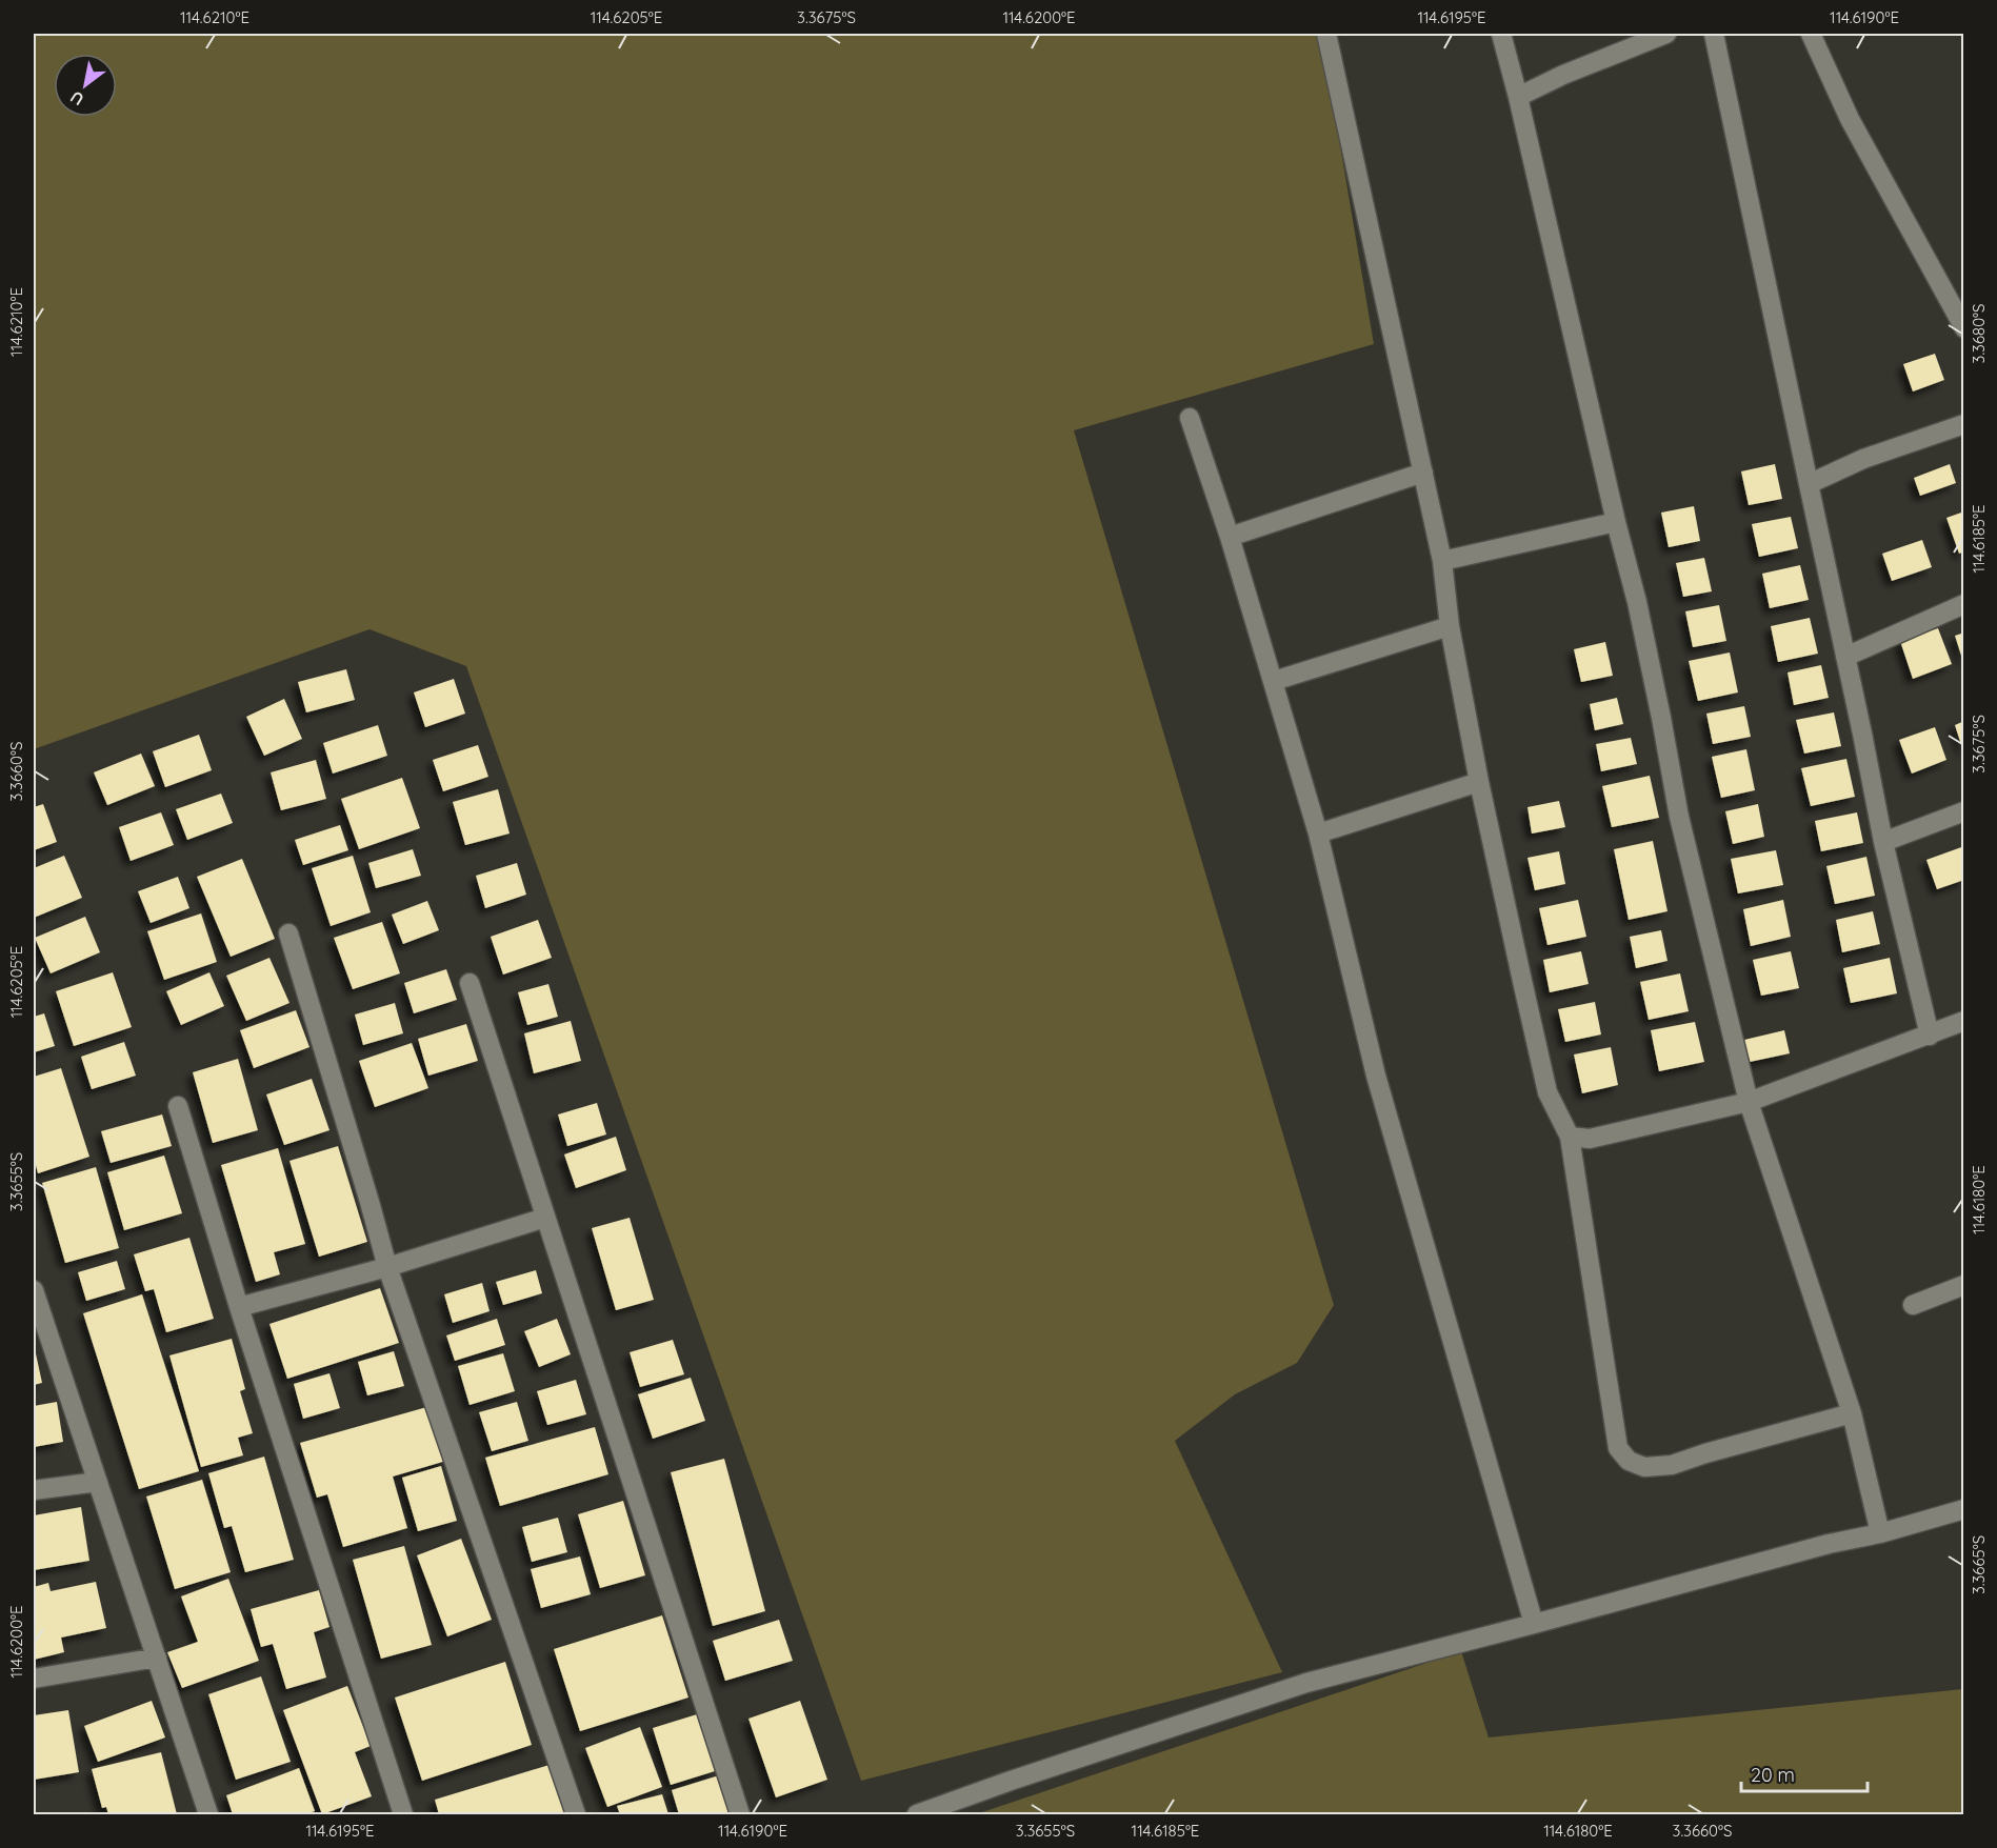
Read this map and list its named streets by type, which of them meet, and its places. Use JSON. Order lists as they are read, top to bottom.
{
  "scale_bar": "20 m",
  "north": "bottom left",
  "coordinates": [
    "114.6210°E",
    "114.6205°E",
    "3.3675°S",
    "114.6200°E",
    "114.6195°E",
    "114.6190°E",
    "3.3680°S",
    "114.6185°E",
    "3.3660°S",
    "3.3655°S",
    "114.6180°E",
    "3.3665°S"
  ]
}
